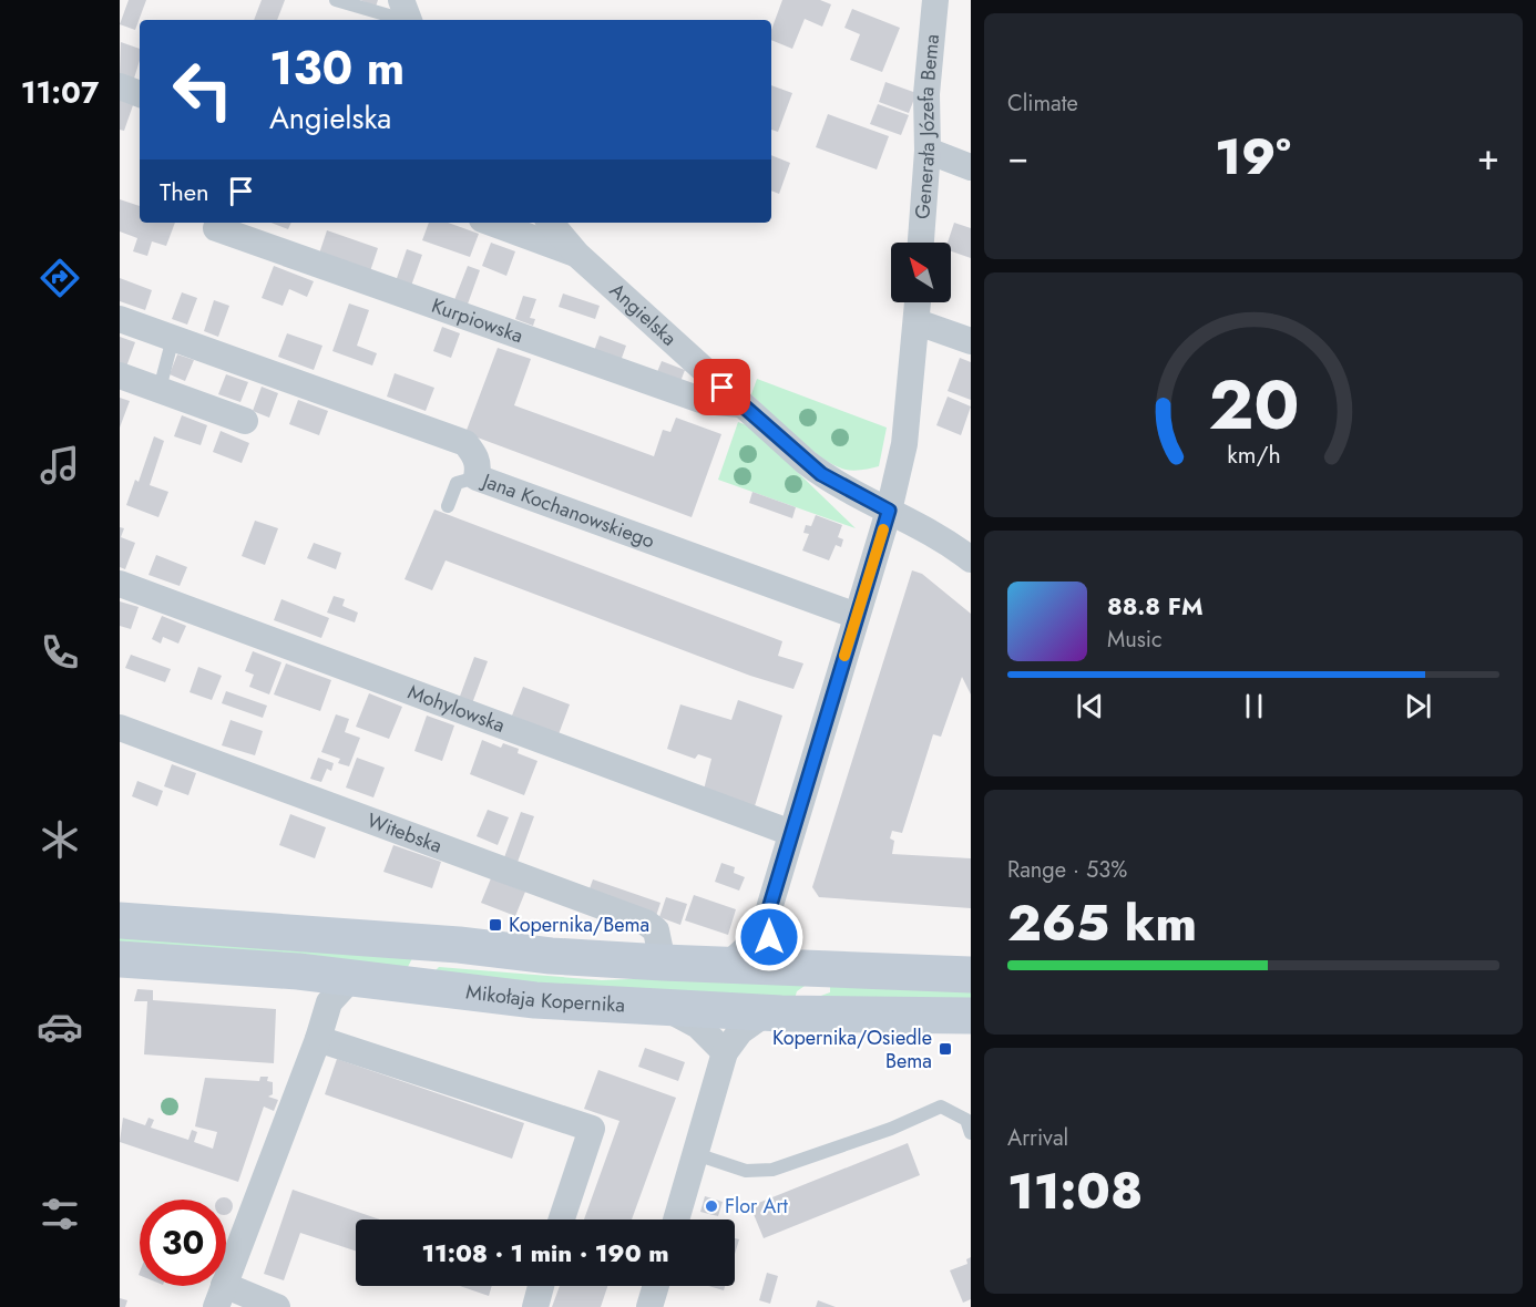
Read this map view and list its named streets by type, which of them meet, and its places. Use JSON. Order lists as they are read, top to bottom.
{
  "streets": {
    "main road": ["Mikołaja Kopernika"],
    "street": [
      "Generała Józefa Bema",
      "Angielska",
      "Kurpiowska",
      "Jana Kochanowskiego",
      "Mohylowska",
      "Witebska"
    ]
  },
  "crossings": [
    ["Angielska", "Kurpiowska"]
  ],
  "places": {
    "transit": ["Kopernika/Bema", "Kopernika/Osiedle Bema"],
    "other": ["Flor Art"]
  },
  "north": "top left",
  "page": {
    "tabs": "11:07",
    "tile": [
      "Climate",
      ["Range · 53%", "265 km"],
      ["Arrival", "11:08"]
    ],
    "turn": ["130 m", "Angielska"],
    "heat": ["−", "19°", "+"],
    "then": "Then",
    "song": ["88.8 FM", "Music"],
    "limit": "30",
    "trip": "11:08 · 1 min · 190 m",
    "gauge": ["20", "km/h"]
  }
}
